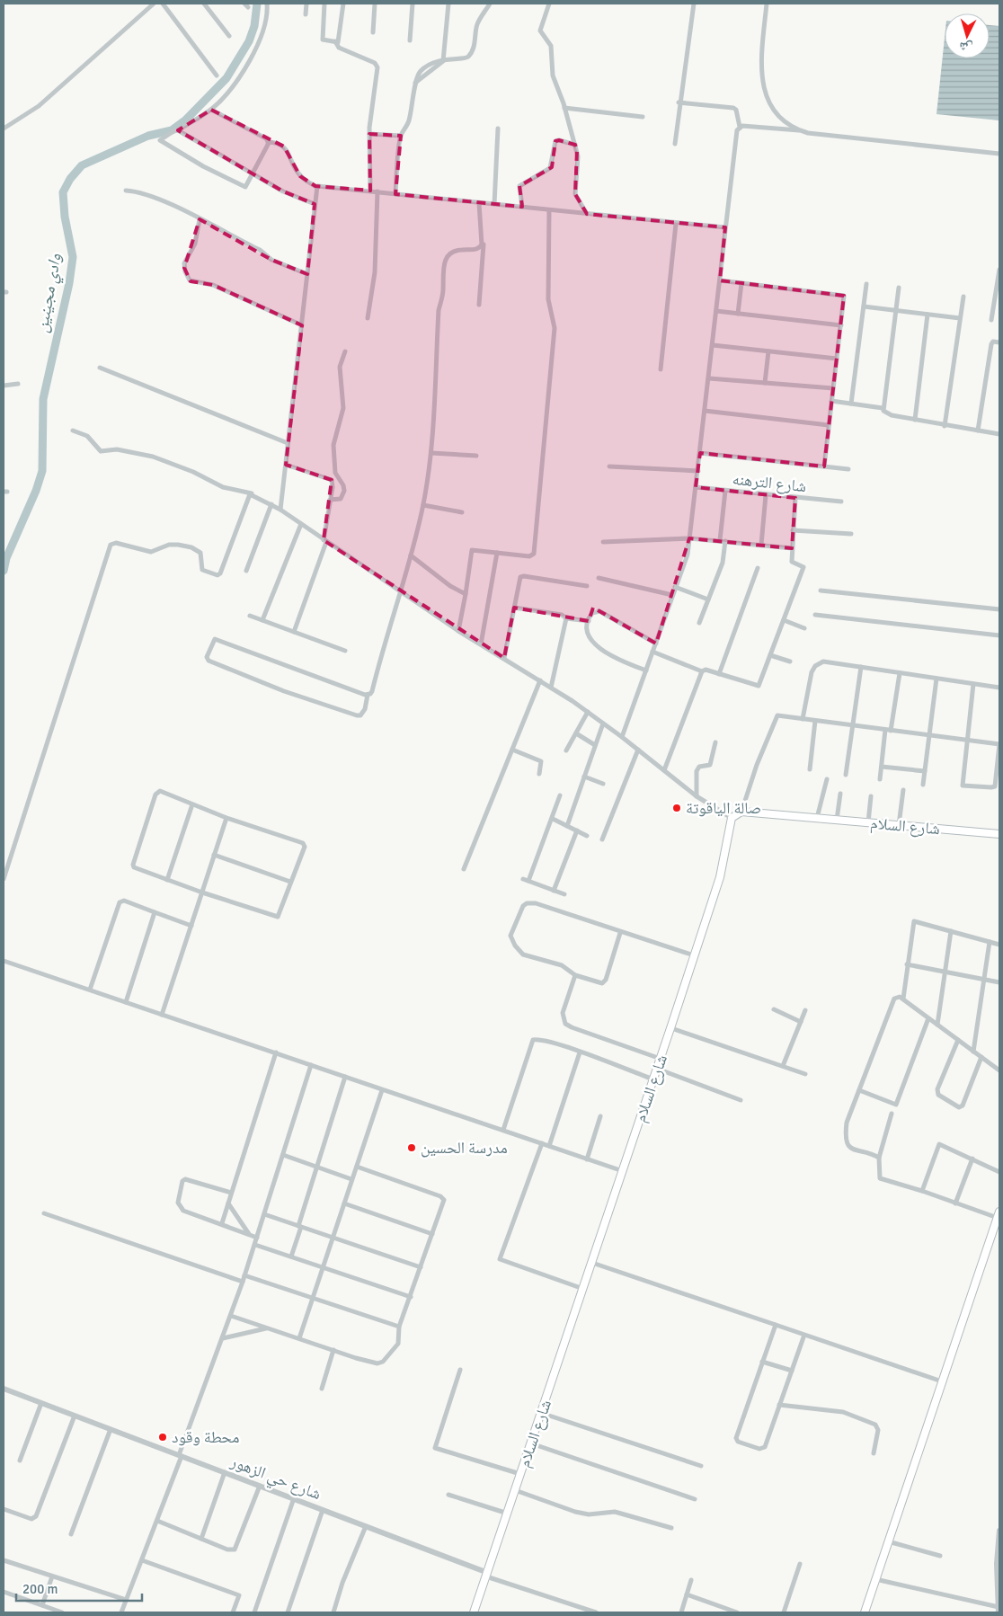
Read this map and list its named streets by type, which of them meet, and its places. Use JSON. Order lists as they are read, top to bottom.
{
  "streets": {
    "main road": ["شارع السلام"],
    "street": ["شارع الترهنه", "شارع حي الزهور"]
  },
  "crossings": [
    ["شارع السلام", "شارع حي الزهور"]
  ],
  "water": ["وادي مجينين"],
  "places": ["صالة الياقوتة", "مدرسة الحسين", "محطة وقود"],
  "scale_bar": "200 m",
  "north": "bottom"
}
